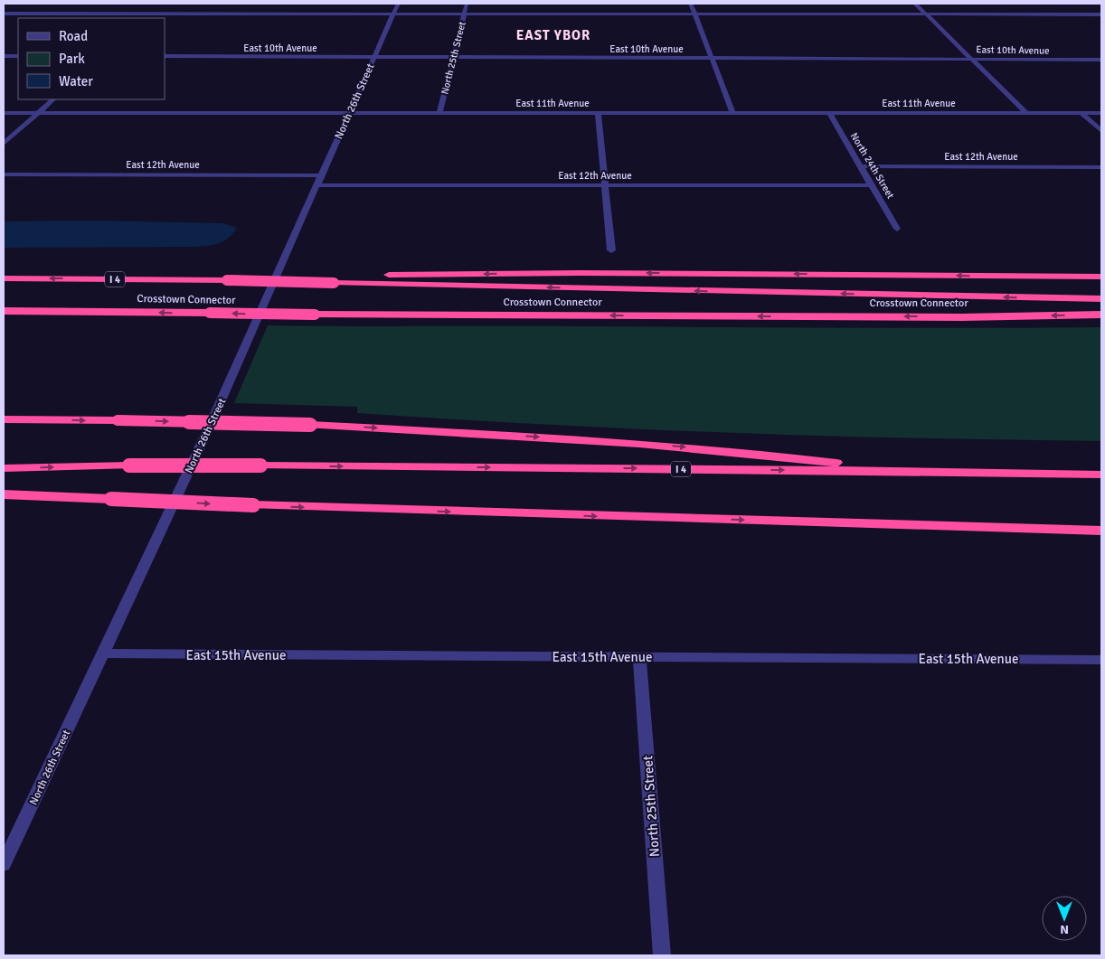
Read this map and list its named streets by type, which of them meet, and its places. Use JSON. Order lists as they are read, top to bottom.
{
  "streets": {
    "highway": ["I 4", "Crosstown Connector"],
    "street": [
      "East 10th Avenue",
      "North 25th Street",
      "North 26th Street",
      "East 11th Avenue",
      "East 12th Avenue",
      "North 24th Street",
      "East 15th Avenue"
    ]
  },
  "crossings": [
    ["East 10th Avenue", "North 25th Street"],
    ["East 10th Avenue", "North 26th Street"],
    ["North 25th Street", "East 11th Avenue"],
    ["North 25th Street", "East 15th Avenue"],
    ["North 26th Street", "East 11th Avenue"],
    ["North 26th Street", "East 12th Avenue"],
    ["North 26th Street", "East 15th Avenue"],
    ["East 11th Avenue", "North 24th Street"],
    ["East 12th Avenue", "North 24th Street"]
  ],
  "districts": ["EAST YBOR"],
  "legend": ["Road", "Park", "Water"],
  "north": "bottom"
}
